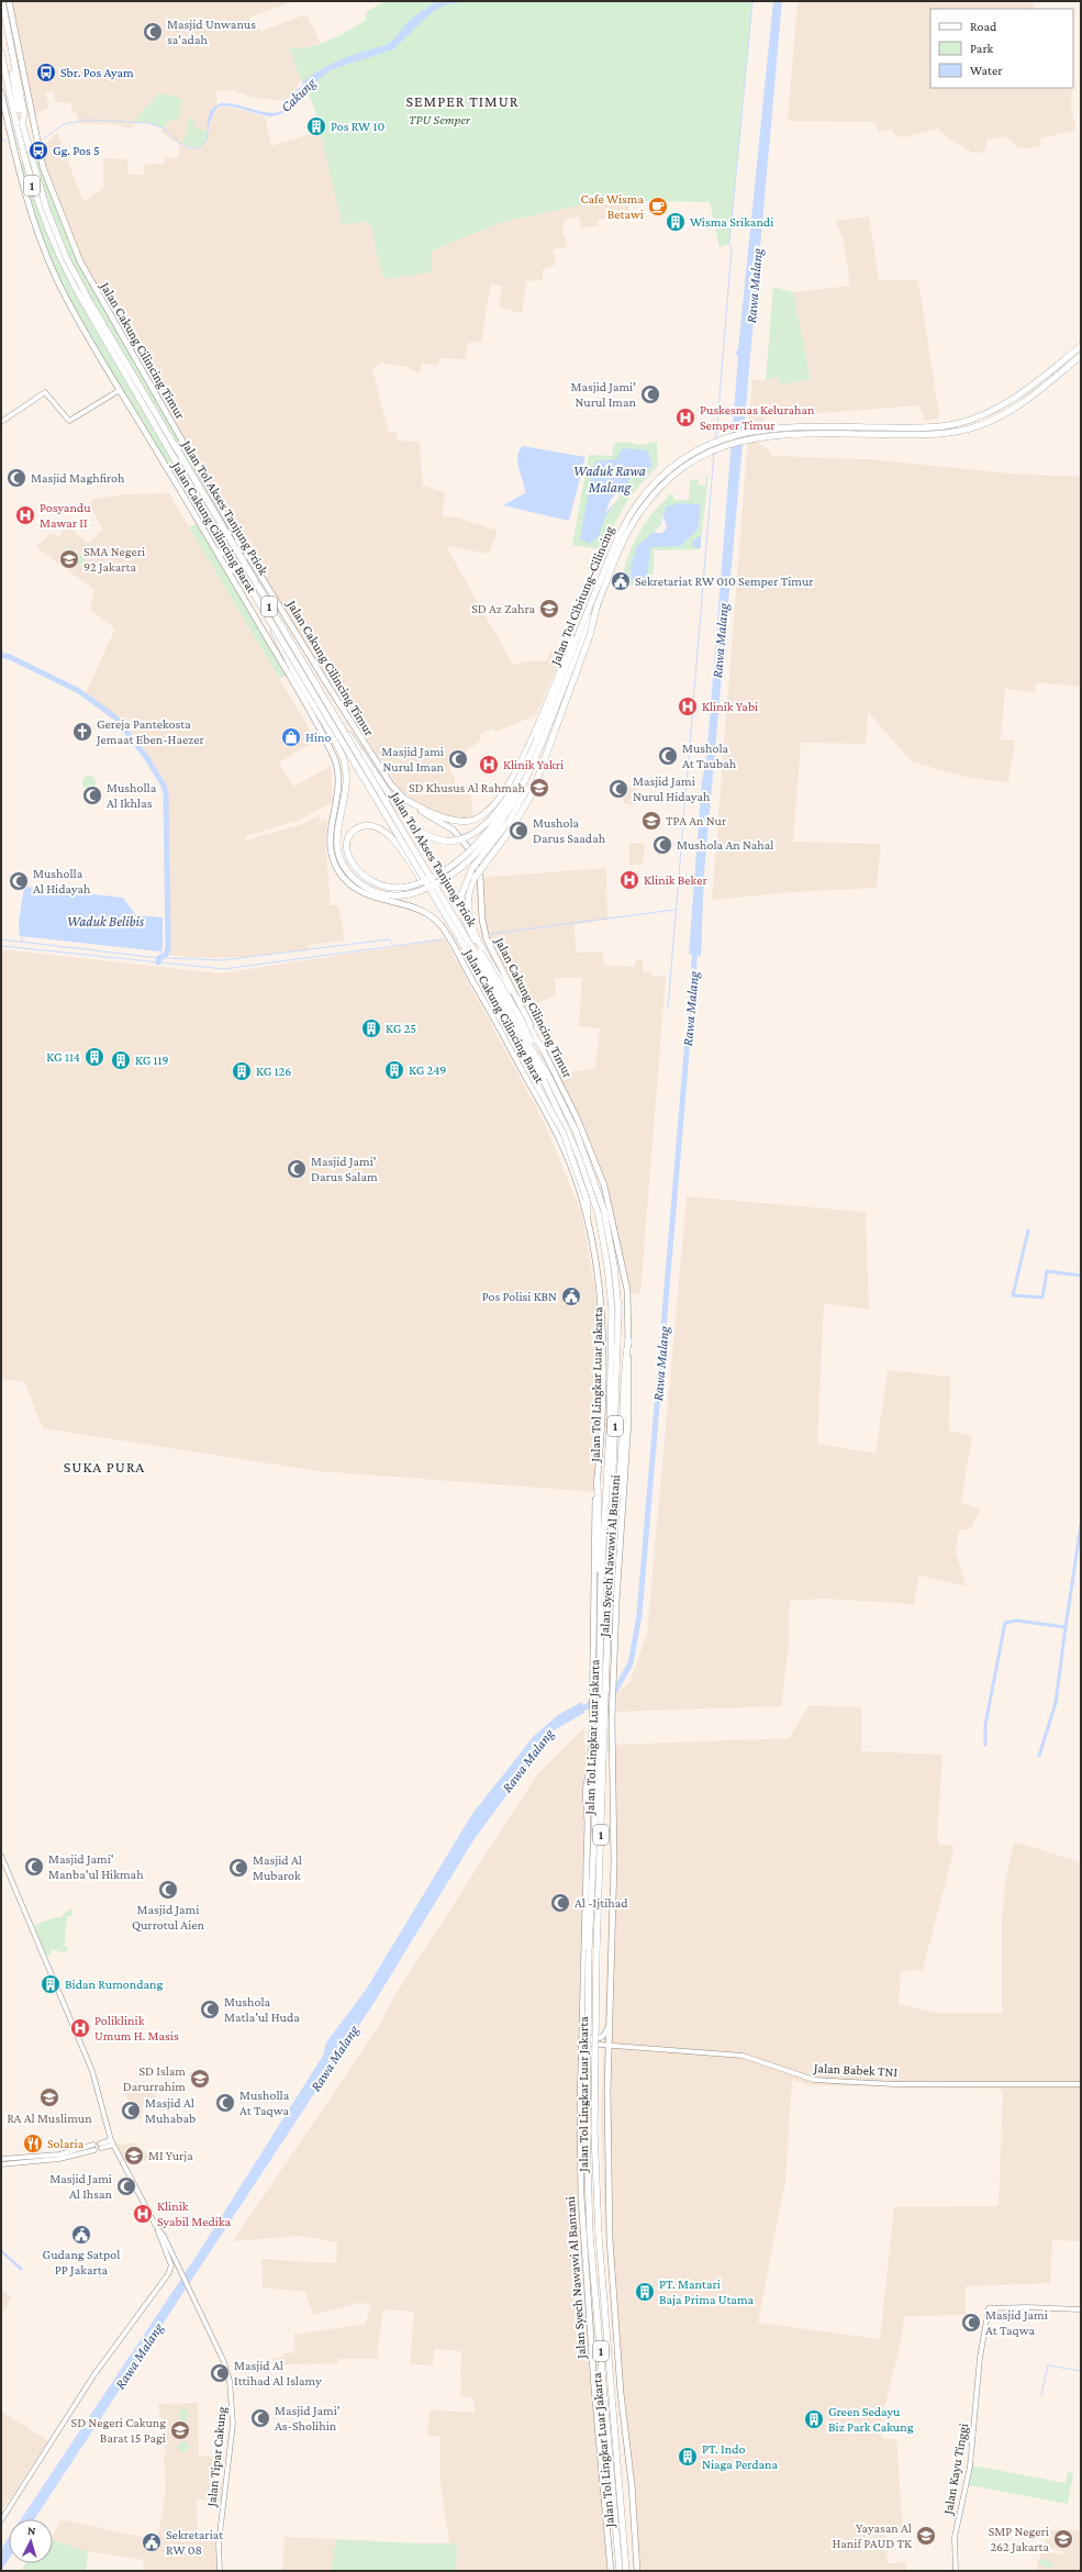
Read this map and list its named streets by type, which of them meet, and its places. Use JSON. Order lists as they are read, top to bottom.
{
  "streets": {
    "highway": [
      "1",
      "Jalan Cakung Cilincing Timur",
      "Jalan Tol Akses Tanjung Priok",
      "Jalan Cakung Cilincing Barat",
      "Jalan Tol Cibitung–Cilincing",
      "Jalan Tol Lingkar Luar Jakarta",
      "Jalan Syech Nawawi Al Bantani"
    ],
    "street": ["Jalan Babek TNI", "Jalan Tipar Cakung", "Jalan Kayu Tinggi"]
  },
  "crossings": [
    ["Jalan Cakung Cilincing Timur", "Jalan Syech Nawawi Al Bantani"],
    ["Jalan Tol Akses Tanjung Priok", "Jalan Tol Lingkar Luar Jakarta"],
    ["Jalan Cakung Cilincing Barat", "Jalan Syech Nawawi Al Bantani"],
    ["Jalan Tol Lingkar Luar Jakarta", "Jalan Syech Nawawi Al Bantani"],
    ["Jalan Syech Nawawi Al Bantani", "Jalan Babek TNI"]
  ],
  "districts": ["SEMPER TIMUR", "SUKA PURA"],
  "water": [
    "Cakung",
    "Rawa Malang",
    "Waduk Rawa Malang",
    "Waduk Belibis"
  ],
  "parks": ["TPU Semper"],
  "places": {
    "mosque": [
      "Masjid Unwanus sa'adah",
      "Masjid Jami' Nurul Iman",
      "Masjid Maghfiroh",
      "Mushola At Taubah",
      "Masjid Jami Nurul Iman",
      "Masjid Jami Nurul Hidayah",
      "Musholla Al Ikhlas",
      "Mushola Darus Saadah",
      "Mushola An Nahal",
      "Musholla Al Hidayah",
      "Masjid Jami' Darus Salam",
      "Masjid Jami' Manba'ul Hikmah",
      "Masjid Al Mubarok",
      "Masjid Jami Qurrotul Aien",
      "Al -Ijtihad",
      "Mushola Matla'ul Huda",
      "Musholla At Taqwa",
      "Masjid Al Muhabab",
      "Masjid Jami Al Ihsan",
      "Masjid Jami At Taqwa",
      "Masjid Al Ittihad Al Islamy",
      "Masjid Jami' As-Sholihin"
    ],
    "bus stop": ["Sbr. Pos Ayam", "Gg. Pos 5"],
    "building": [
      "Pos RW 10",
      "Wisma Srikandi",
      "KG 25",
      "KG 114",
      "KG 119",
      "KG 249",
      "KG 126",
      "Bidan Rumondang",
      "PT. Mantari Baja Prima Utama",
      "Green Sedayu Biz Park Cakung",
      "PT. Indo Niaga Perdana"
    ],
    "cafe": ["Cafe Wisma Betawi"],
    "hospital": [
      "Puskesmas Kelurahan Semper Timur",
      "Posyandu Mawar II",
      "Klinik Yabi",
      "Klinik Yakri",
      "Klinik Beker",
      "Poliklinik Umum H. Masis",
      "Klinik Syabil Medika"
    ],
    "school or university": [
      "SMA Negeri 92 Jakarta",
      "SD Az Zahra",
      "SD Khusus Al Rahmah",
      "TPA An Nur",
      "SD Islam Darurrahim",
      "RA Al Muslimun",
      "MI Yurja",
      "SD Negeri Cakung Barat 15 Pagi",
      "Yayasan Al Hanif PAUD TK",
      "SMP Negeri 262 Jakarta"
    ],
    "public building": [
      "Sekretariat RW 010 Semper Timur",
      "Pos Polisi KBN",
      "Gudang Satpol PP Jakarta",
      "Sekretariat RW 08"
    ],
    "church": ["Gereja Pantekosta Jemaat Eben-Haezer"],
    "shop": ["Hino"],
    "restaurant": ["Solaria"]
  },
  "legend": ["Road", "Park", "Water"],
  "north": "top"
}
